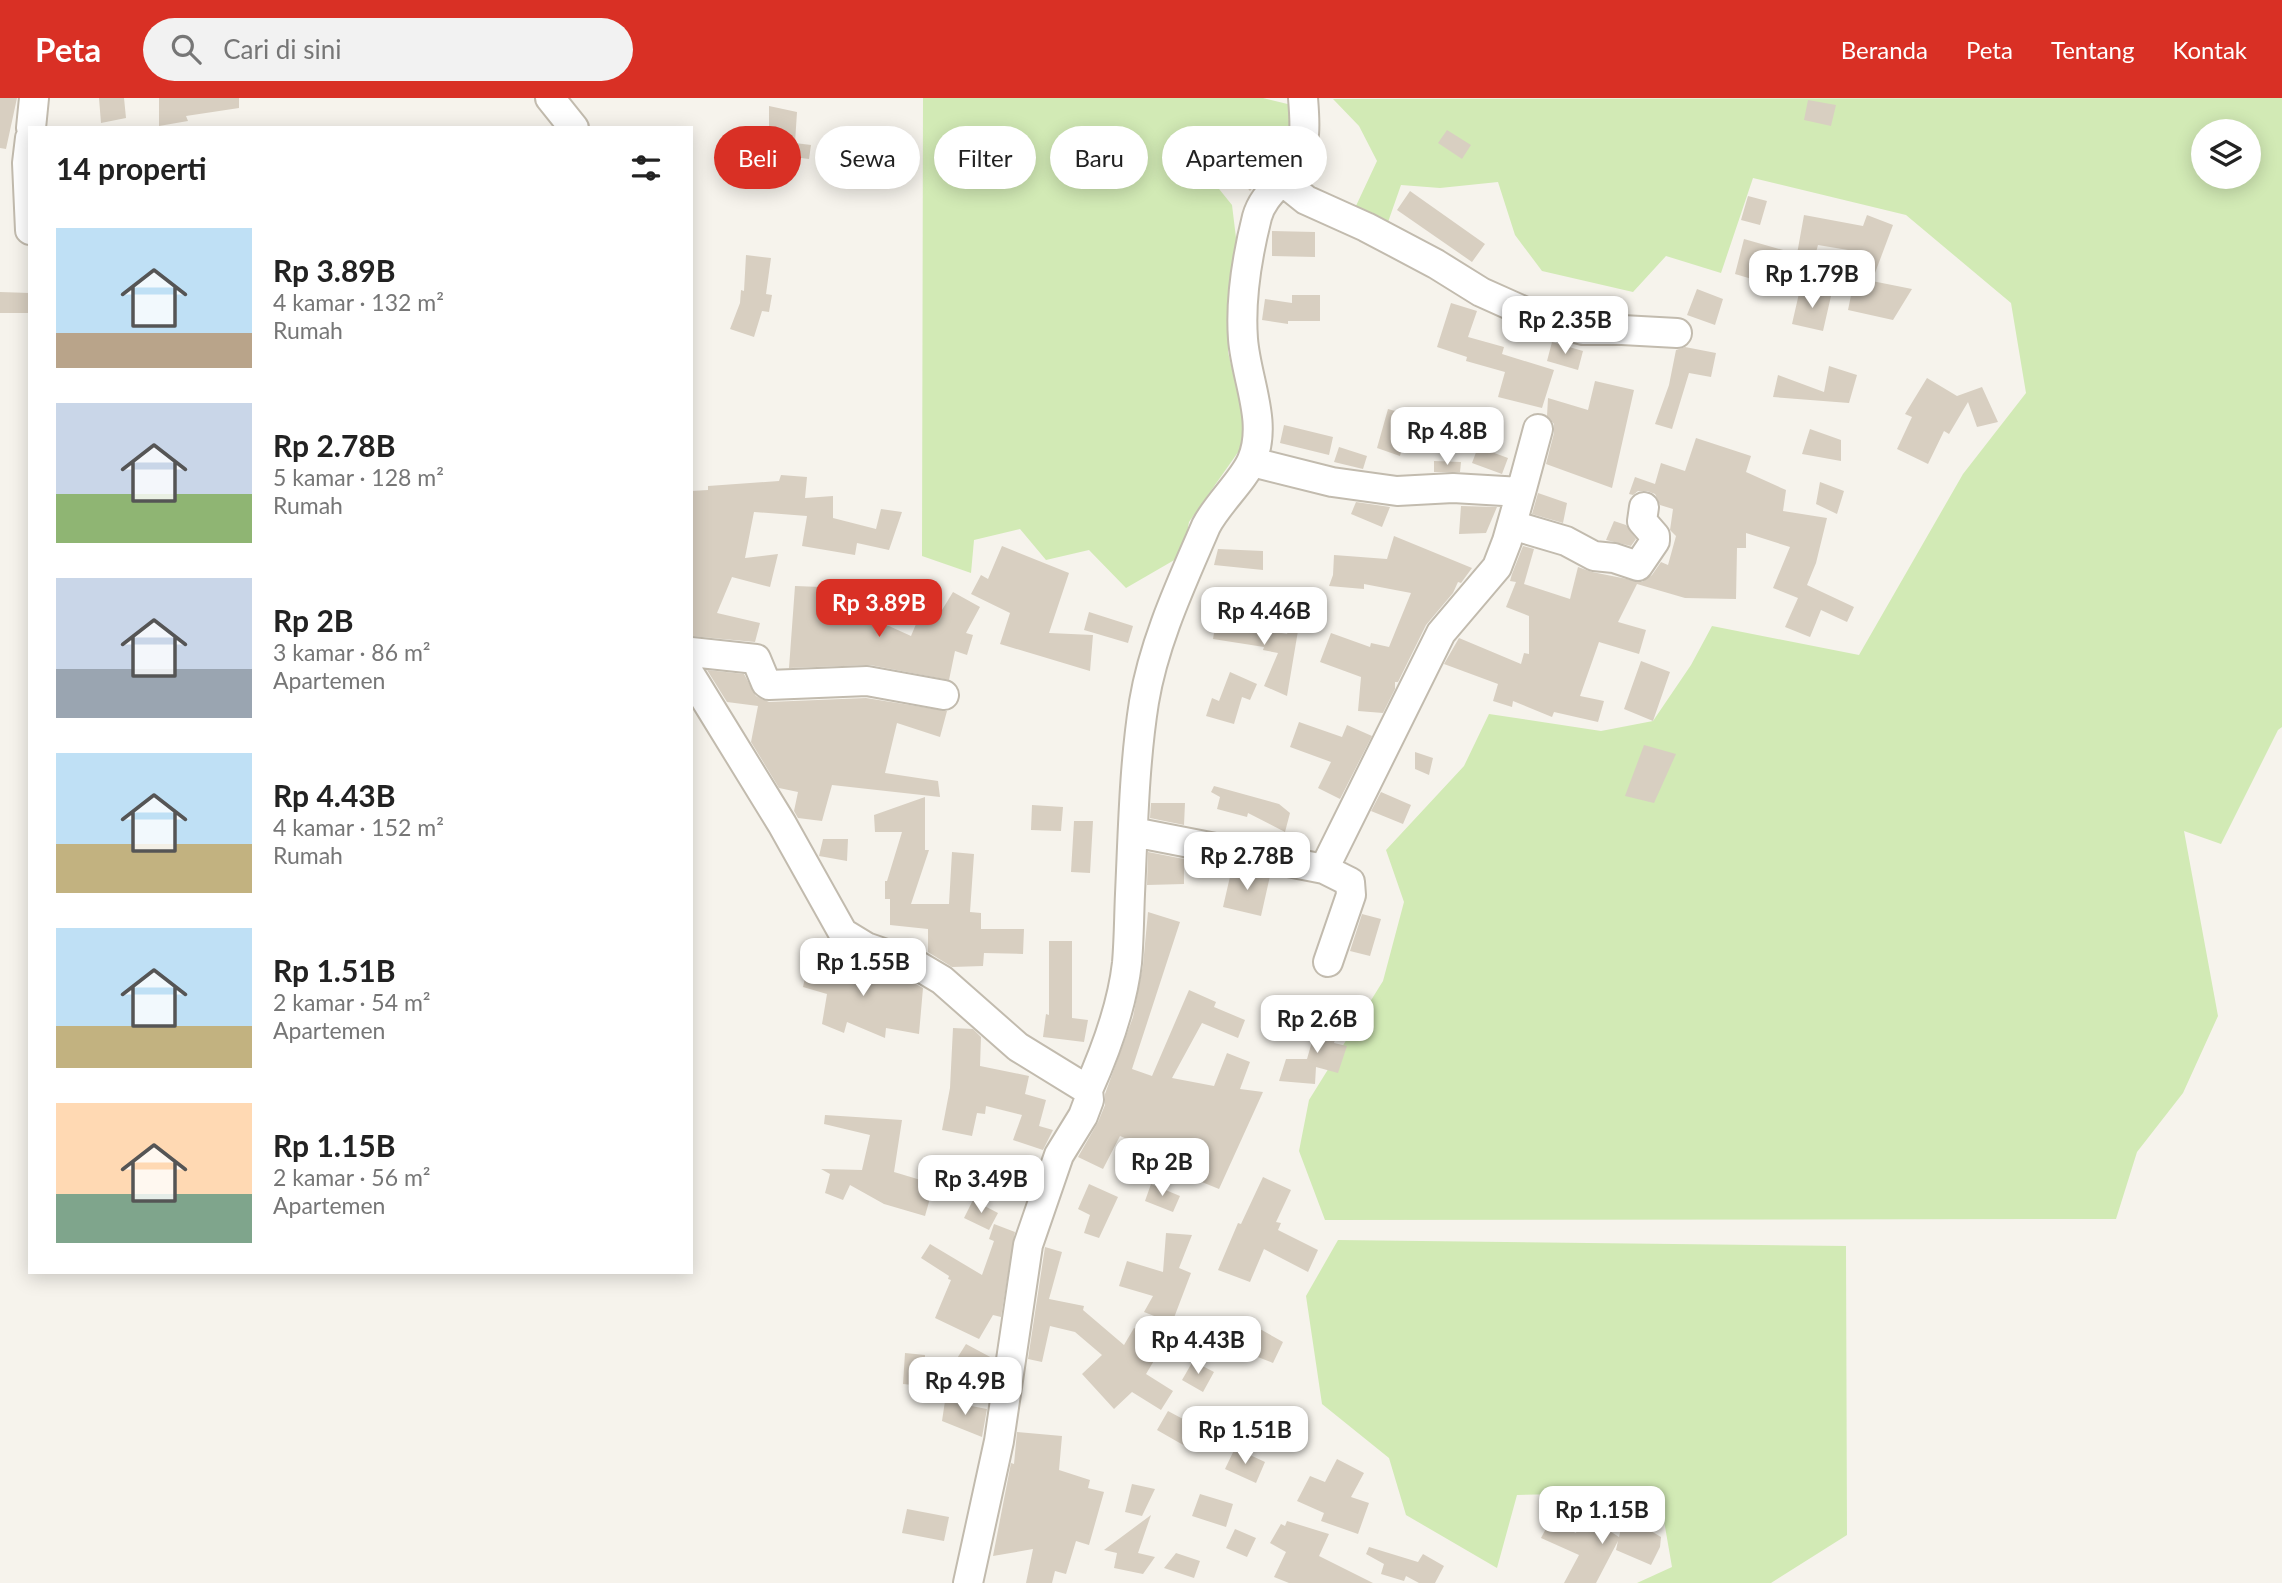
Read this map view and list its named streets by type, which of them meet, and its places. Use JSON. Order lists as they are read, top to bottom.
{
  "page": {
    "header": "Peta",
    "search": "Cari di sini",
    "nav": [
      "Beranda",
      "Peta",
      "Tentang",
      "Kontak"
    ],
    "chip": [
      "Beli",
      "Sewa",
      "Filter",
      "Baru",
      "Apartemen"
    ],
    "heading": "14 properti",
    "list": [
      {
        "name": "Rp 3.89B",
        "note": "4 kamar · 132 m² · Rumah"
      },
      {
        "name": "Rp 2.78B",
        "note": "5 kamar · 128 m² · Rumah"
      },
      {
        "name": "Rp 2B",
        "note": "3 kamar · 86 m² · Apartemen"
      },
      {
        "name": "Rp 4.43B",
        "note": "4 kamar · 152 m² · Rumah"
      },
      {
        "name": "Rp 1.51B",
        "note": "2 kamar · 54 m² · Apartemen"
      },
      {
        "name": "Rp 1.15B",
        "note": "2 kamar · 56 m² · Apartemen"
      }
    ],
    "price": [
      "Rp 1.79B",
      "Rp 2.35B",
      "Rp 4.8B",
      "Rp 3.89B",
      "Rp 4.46B",
      "Rp 2.78B",
      "Rp 1.55B",
      "Rp 2.6B",
      "Rp 2B",
      "Rp 3.49B",
      "Rp 4.43B",
      "Rp 4.9B",
      "Rp 1.51B",
      "Rp 1.15B"
    ]
  }
}
